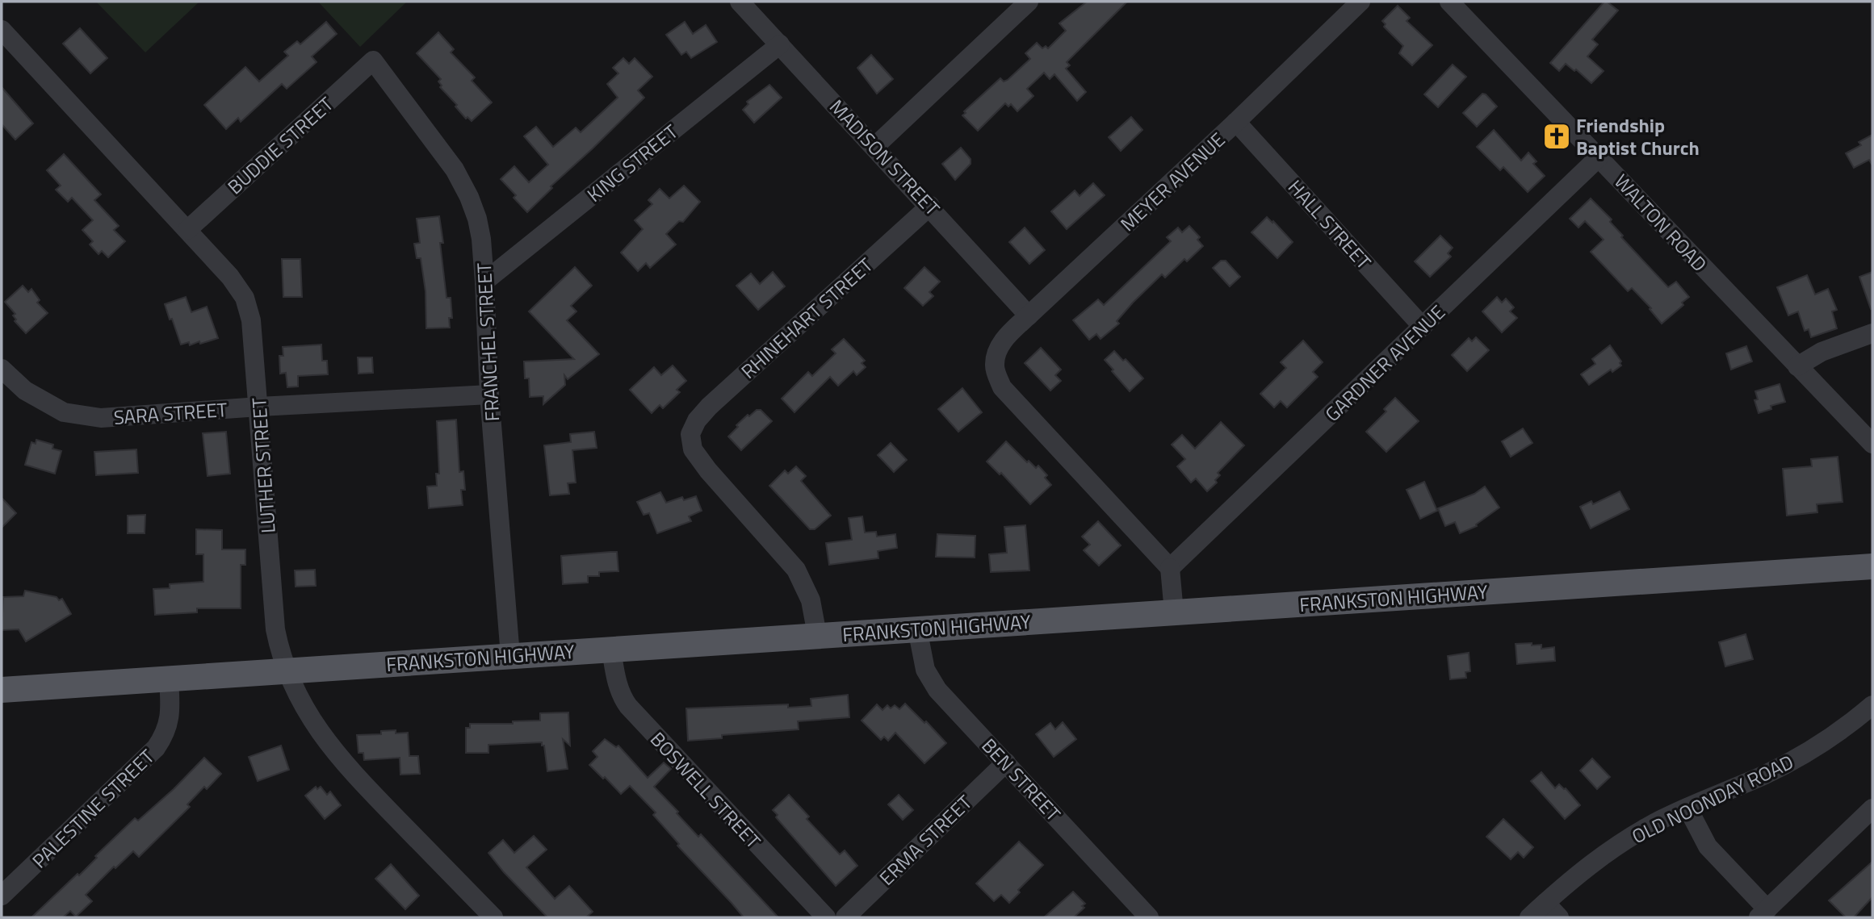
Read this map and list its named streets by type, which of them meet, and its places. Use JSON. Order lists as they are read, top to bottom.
{
  "streets": {
    "main road": ["FRANKSTON HIGHWAY"],
    "street": [
      "BUDDIE STREET",
      "MADISON STREET",
      "KING STREET",
      "MEYER AVENUE",
      "WALTON ROAD",
      "HALL STREET",
      "RHINEHART STREET",
      "FRANCHEL STREET",
      "GARDNER AVENUE",
      "SARA STREET",
      "LUTHER STREET",
      "BEN STREET",
      "BOSWELL STREET",
      "OLD NOONDAY ROAD",
      "PALESTINE STREET",
      "ERMA STREET"
    ]
  },
  "crossings": [
    ["BUDDIE STREET", "FRANCHEL STREET"],
    ["BUDDIE STREET", "LUTHER STREET"],
    ["MADISON STREET", "KING STREET"],
    ["MADISON STREET", "MEYER AVENUE"],
    ["MADISON STREET", "RHINEHART STREET"],
    ["KING STREET", "FRANCHEL STREET"],
    ["MEYER AVENUE", "HALL STREET"],
    ["MEYER AVENUE", "GARDNER AVENUE"],
    ["WALTON ROAD", "GARDNER AVENUE"],
    ["HALL STREET", "GARDNER AVENUE"],
    ["RHINEHART STREET", "FRANKSTON HIGHWAY"],
    ["FRANCHEL STREET", "SARA STREET"],
    ["FRANCHEL STREET", "FRANKSTON HIGHWAY"],
    ["SARA STREET", "LUTHER STREET"],
    ["LUTHER STREET", "FRANKSTON HIGHWAY"],
    ["FRANKSTON HIGHWAY", "BEN STREET"],
    ["FRANKSTON HIGHWAY", "BOSWELL STREET"],
    ["FRANKSTON HIGHWAY", "PALESTINE STREET"],
    ["BEN STREET", "ERMA STREET"]
  ],
  "places": {
    "church": ["Friendship Baptist Church"]
  }
}
